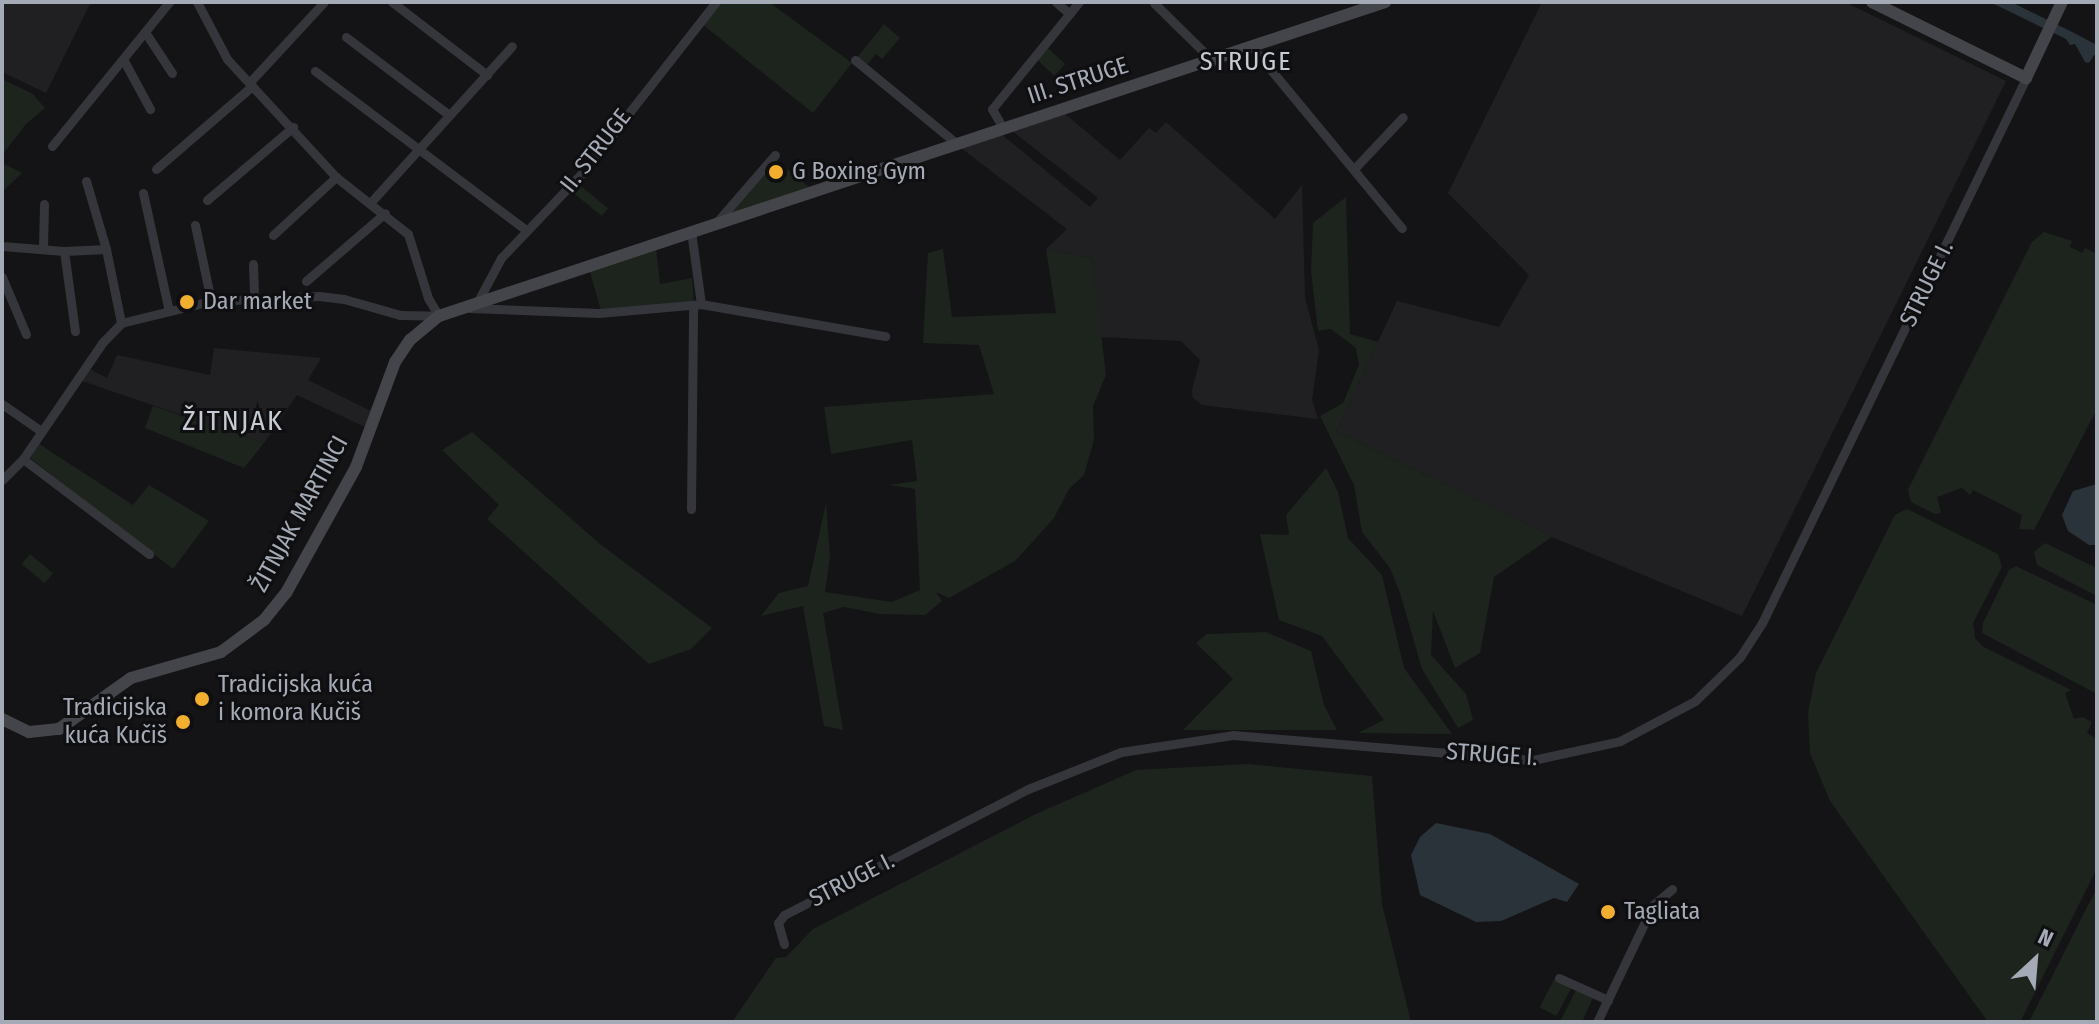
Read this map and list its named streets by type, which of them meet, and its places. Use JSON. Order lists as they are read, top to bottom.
{
  "streets": {
    "street": [
      "III. STRUGE",
      "II. STRUGE",
      "STRUGE I.",
      "ŽITNJAK MARTINCI"
    ]
  },
  "crossings": [
    ["III. STRUGE", "II. STRUGE"],
    ["III. STRUGE", "ŽITNJAK MARTINCI"]
  ],
  "districts": ["STRUGE", "ŽITNJAK"],
  "places": [
    "G Boxing Gym",
    "Dar market",
    "Tradicijska kuća i komora Kučiš",
    "Tradicijska kuća Kučiš",
    "Tagliata"
  ],
  "north": "top right"
}
